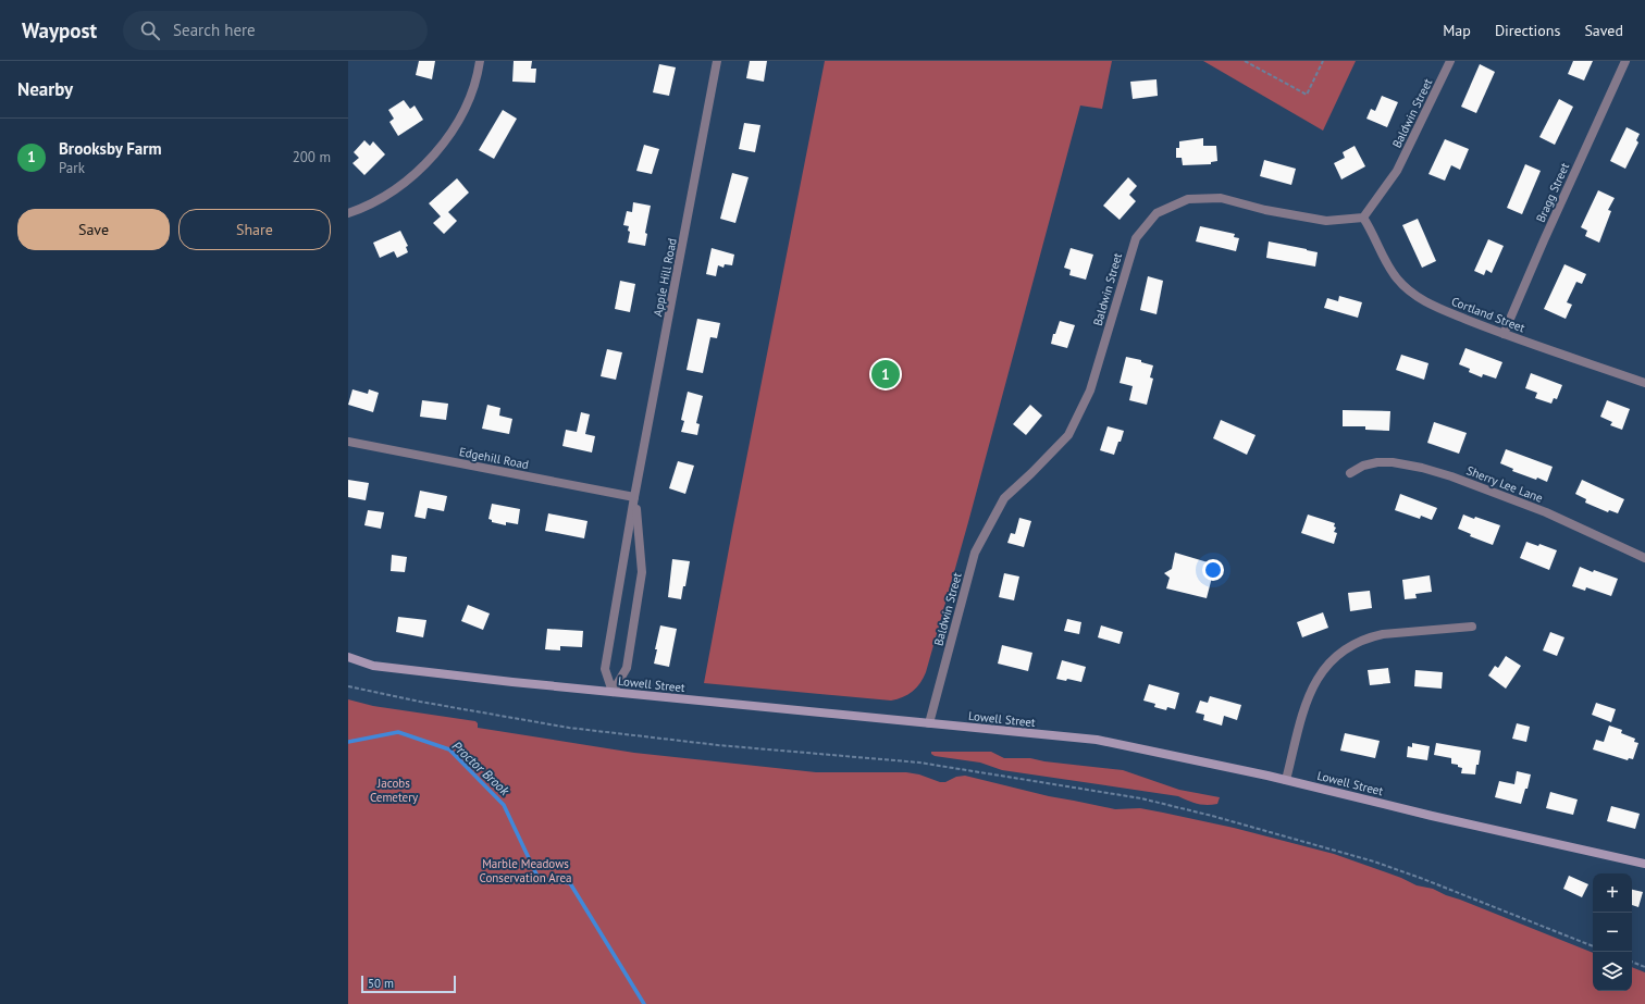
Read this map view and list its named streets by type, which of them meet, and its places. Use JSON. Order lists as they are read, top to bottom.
{
  "streets": {
    "main road": ["Lowell Street"],
    "street": [
      "Baldwin Street",
      "Bragg Street",
      "Apple Hill Road",
      "Cortland Street",
      "Edgehill Road",
      "Sherry Lee Lane"
    ]
  },
  "crossings": [
    ["Baldwin Street", "Cortland Street"],
    ["Baldwin Street", "Lowell Street"],
    ["Bragg Street", "Cortland Street"],
    ["Apple Hill Road", "Edgehill Road"],
    ["Apple Hill Road", "Lowell Street"]
  ],
  "water": ["Proctor Brook"],
  "parks": ["Jacobs Cemetery", "Marble Meadows Conservation Area"],
  "scale_bar": "50 m",
  "page": {
    "header": "Waypost",
    "search": "Search here",
    "nav": ["Map", "Directions", "Saved"],
    "heading": "Nearby",
    "list": [
      {
        "mark": "1",
        "name": "Brooksby Farm",
        "note": "Park",
        "value": "200 m"
      }
    ],
    "buttons": ["Save", "Share"],
    "pins": "1",
    "map_buttons": ["+", "−"],
    "scale": "50 m"
  }
}
